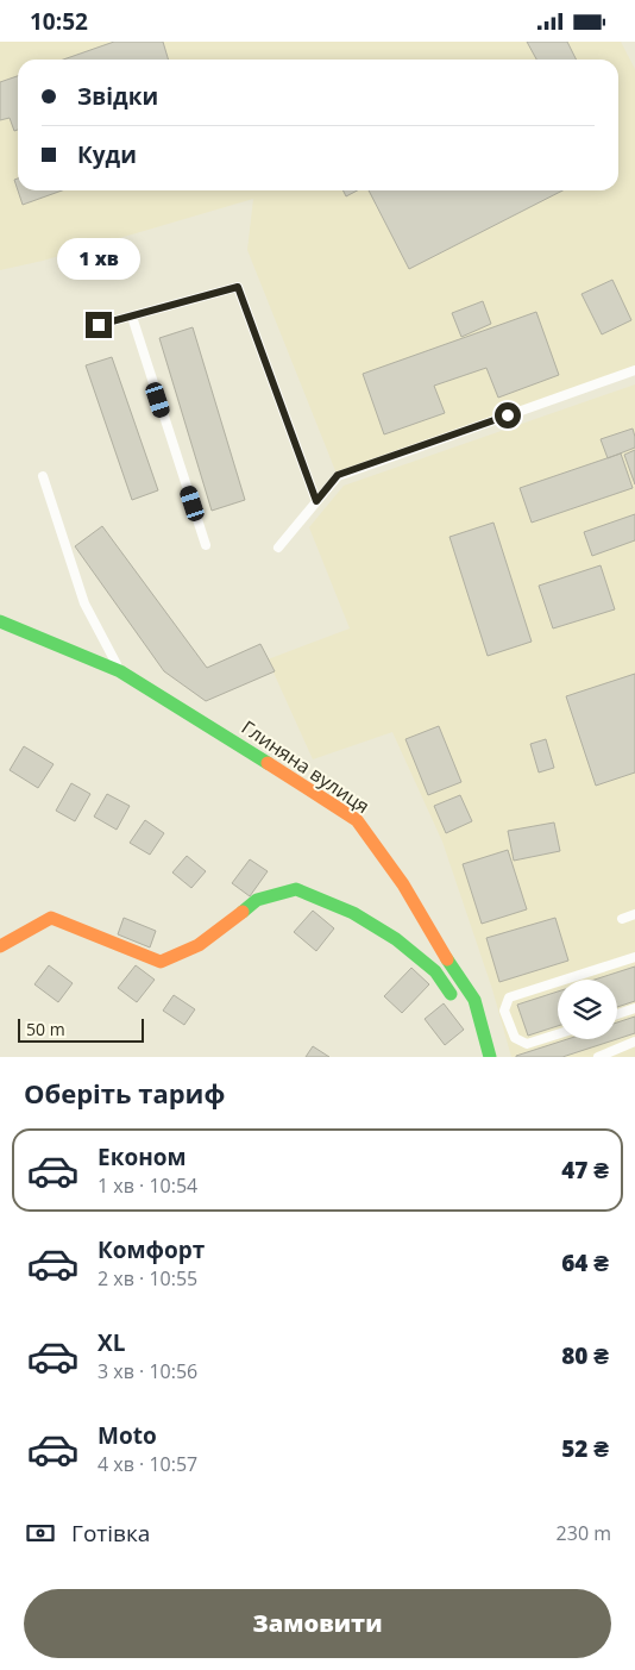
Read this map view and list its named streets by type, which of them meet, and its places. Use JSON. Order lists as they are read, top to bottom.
{
  "streets": {
    "street": ["Глиняна вулиця"]
  },
  "scale_bar": "50 m",
  "page": {
    "status": "10:52",
    "banner": ["Звідки", "Куди"],
    "bubble": "1 хв",
    "scale": "50 m",
    "heading": "Оберіть тариф",
    "list": [
      {
        "name": "Економ",
        "note": "1 хв · 10:54",
        "value": "47 ₴"
      },
      {
        "name": "Комфорт",
        "note": "2 хв · 10:55",
        "value": "64 ₴"
      },
      {
        "name": "XL",
        "note": "3 хв · 10:56",
        "value": "80 ₴"
      },
      {
        "name": "Moto",
        "note": "4 хв · 10:57",
        "value": "52 ₴"
      }
    ],
    "pay": ["Готівка", "230 m"],
    "buttons": "Замовити"
  }
}
